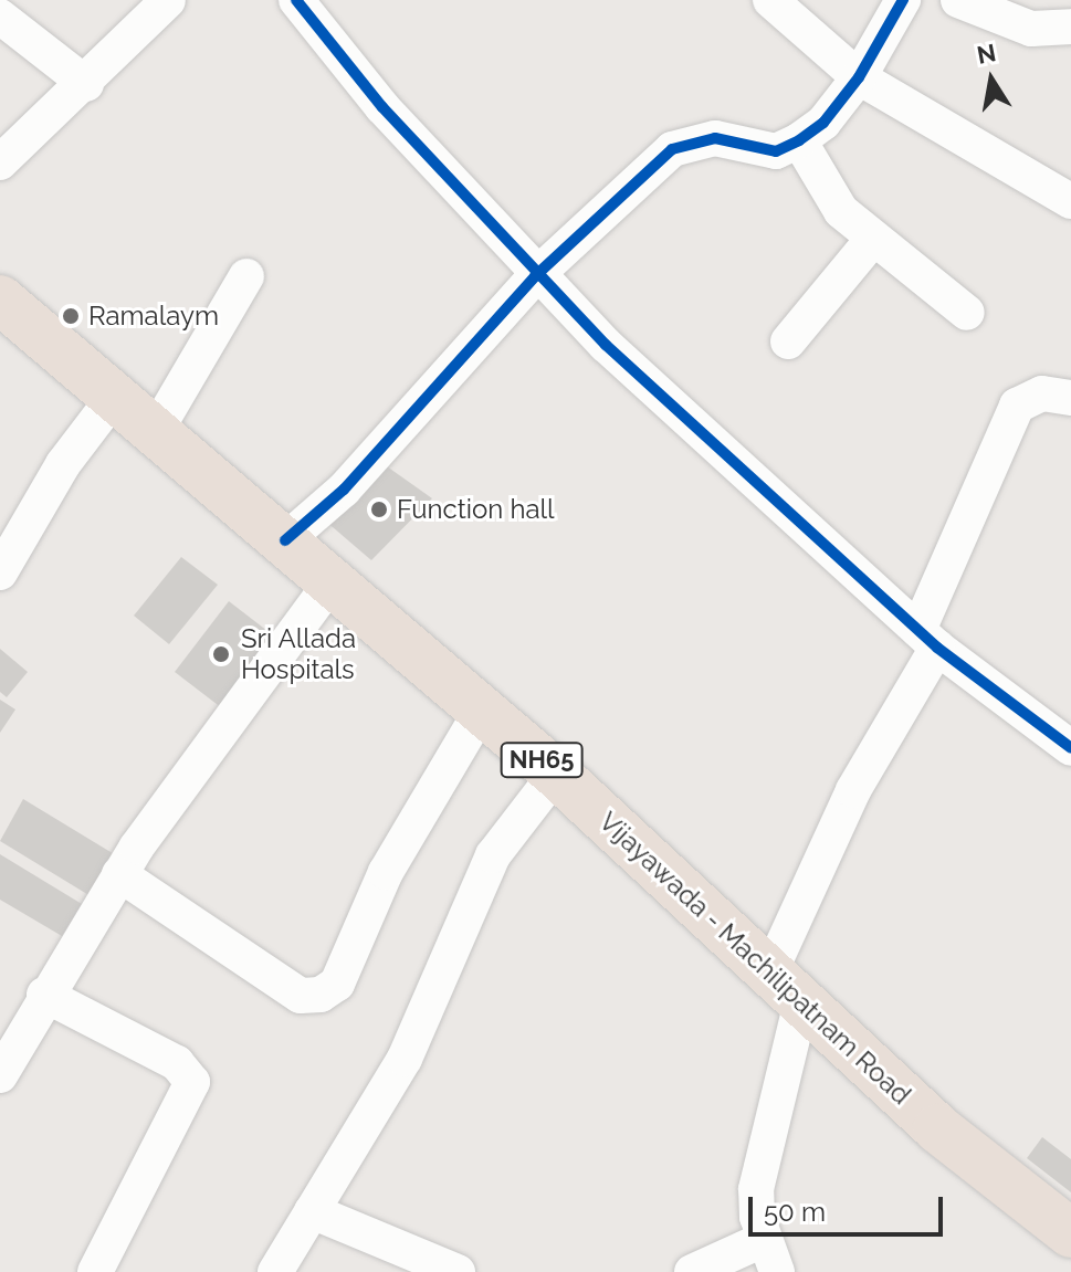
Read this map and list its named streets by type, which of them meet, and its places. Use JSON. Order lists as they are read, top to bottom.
{
  "streets": {
    "highway": ["NH65", "Vijayawada - Machilipatnam Road"]
  },
  "places": ["Ramalaym", "Function hall", "Sri Allada Hospitals"],
  "scale_bar": "50 m",
  "north": "top"
}
